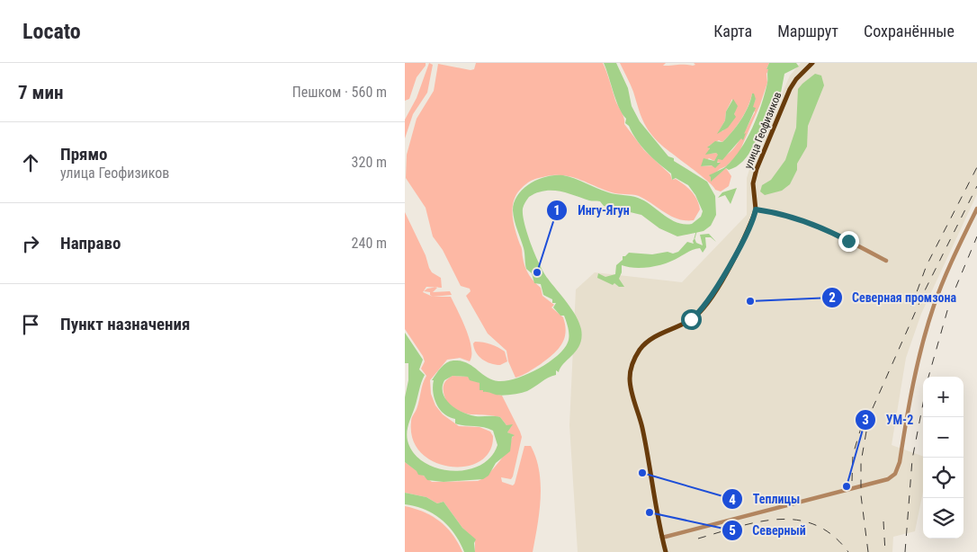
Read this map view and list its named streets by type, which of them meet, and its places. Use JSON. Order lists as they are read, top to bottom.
{
  "streets": {
    "main road": ["улица Геофизиков"]
  },
  "places": [
    "Ингу-Ягун",
    "Северная промзона",
    "Теплицы",
    "УМ-2",
    "Северный"
  ],
  "page": {
    "header": "Locato",
    "nav": ["Карта", "Маршрут", "Сохранённые"],
    "heading": ["7 мин", "Пешком · 560 m"],
    "list": [
      ["Прямо", "улица Геофизиков", "320 m"],
      ["Направо", "240 m"],
      "Пункт назначения"
    ],
    "map_buttons": ["+", "−"]
  }
}
